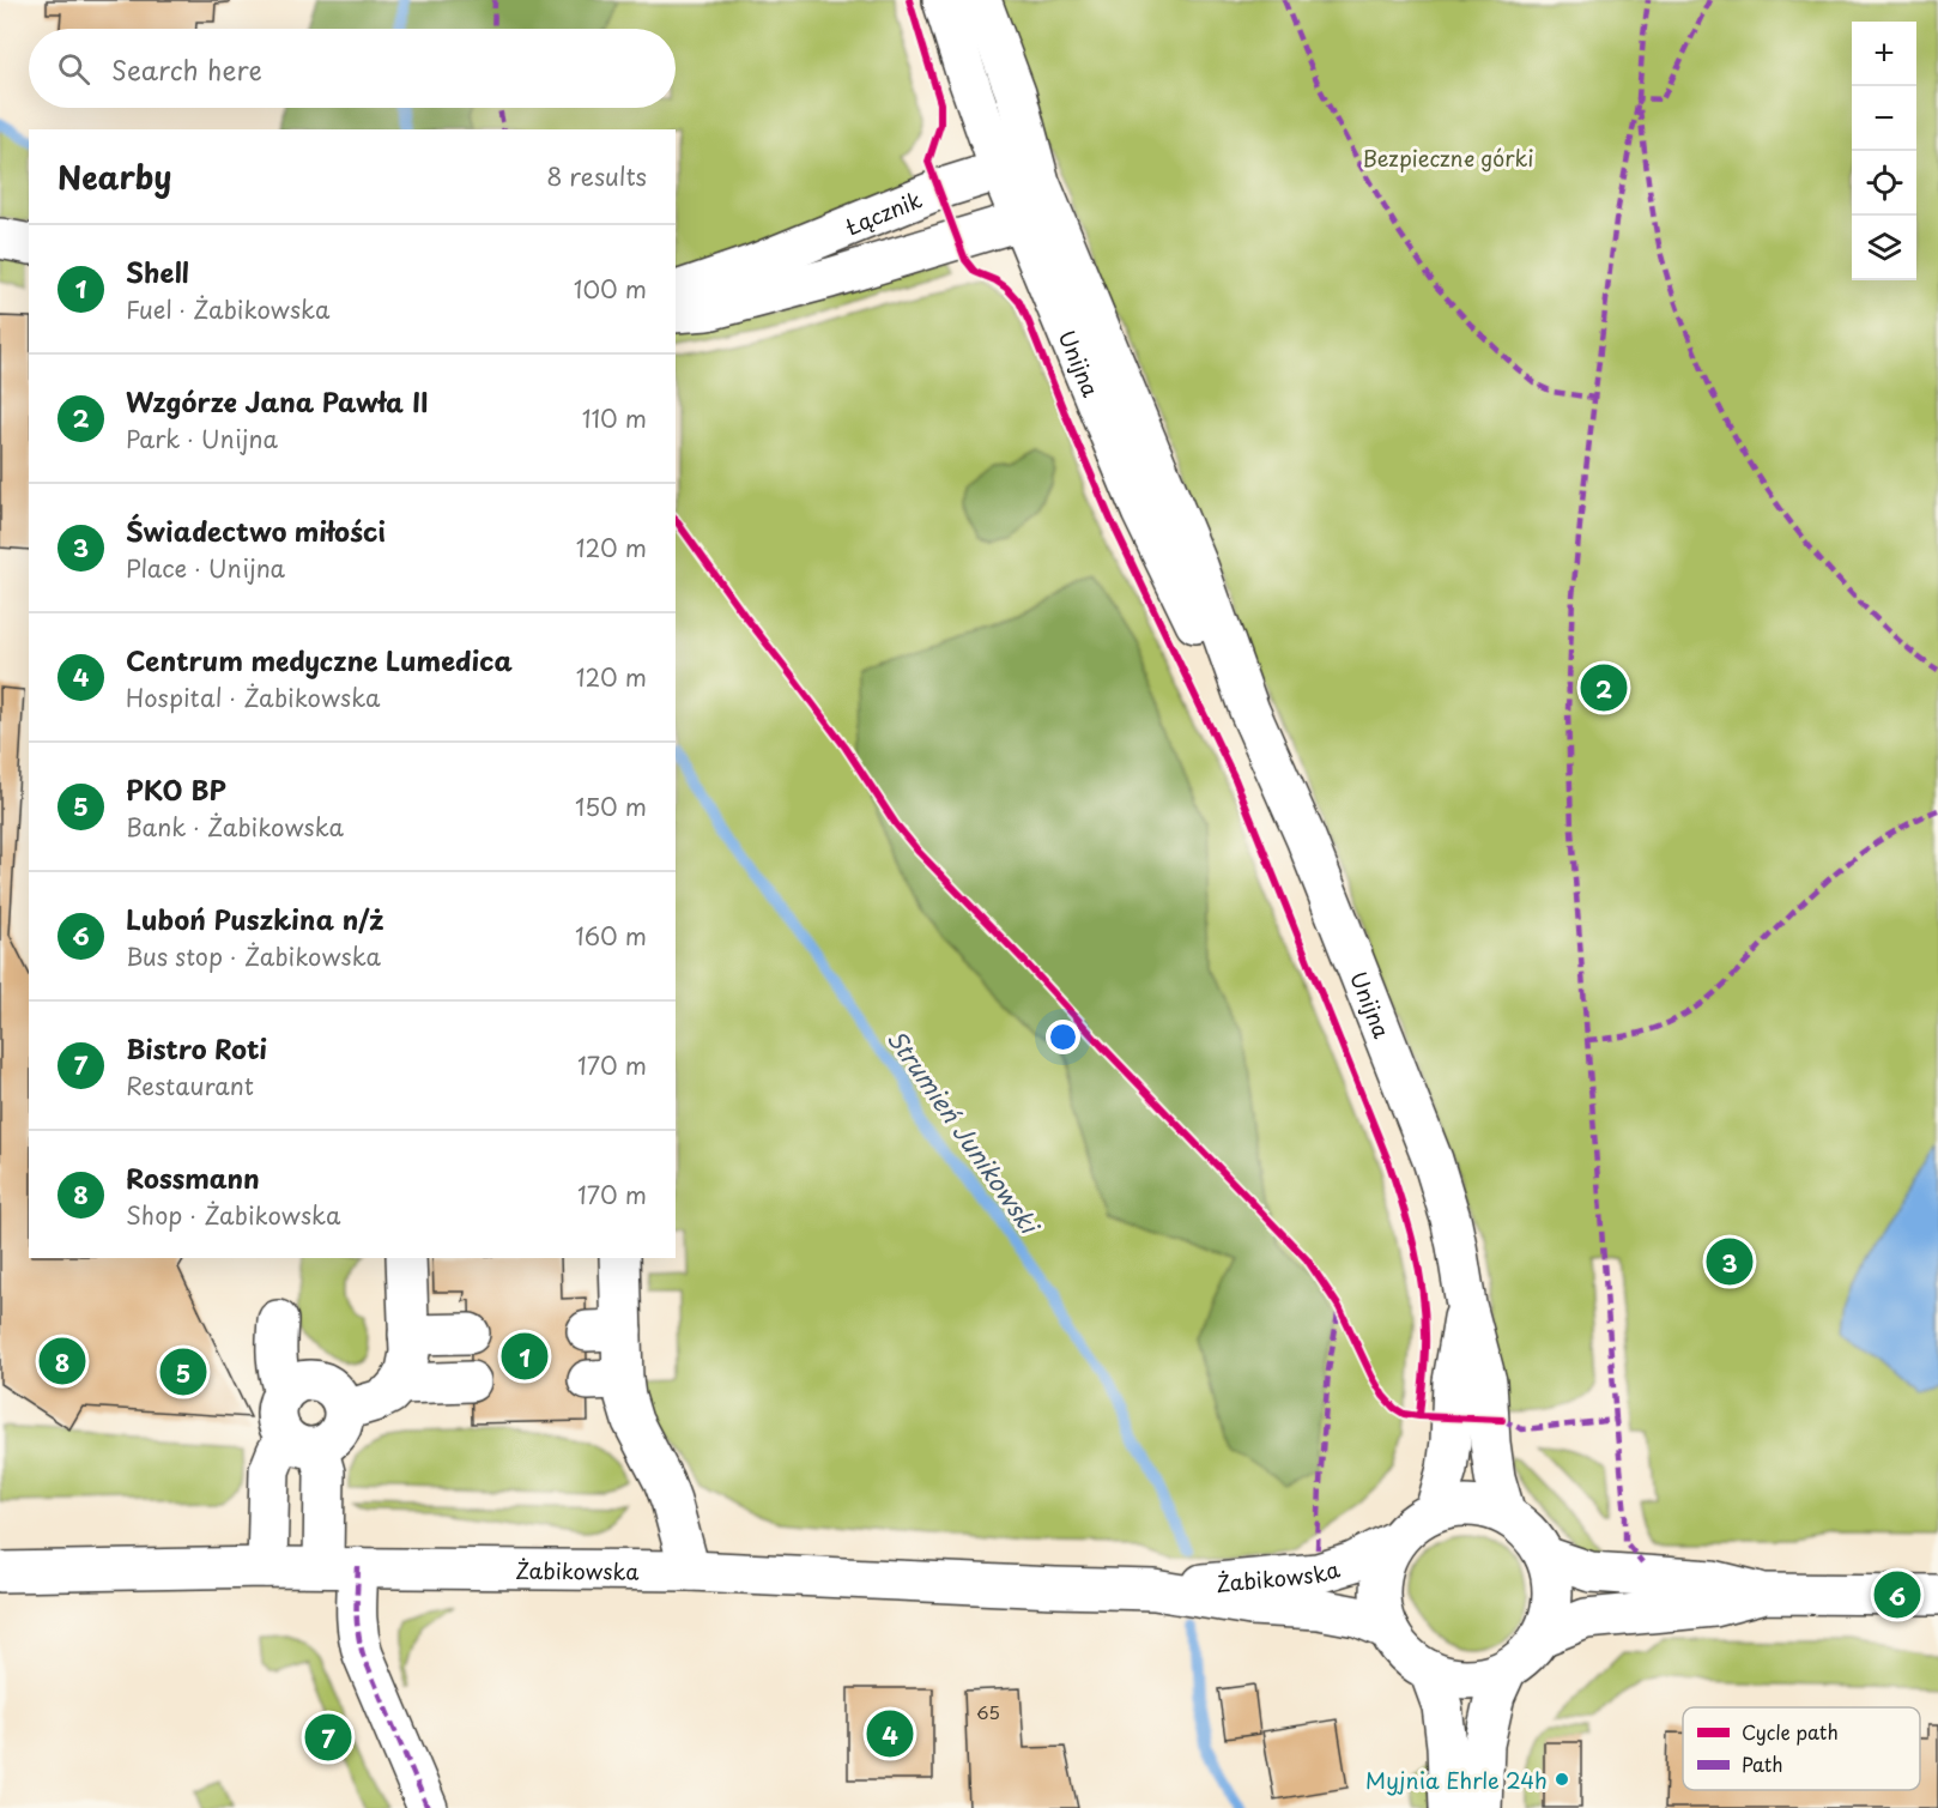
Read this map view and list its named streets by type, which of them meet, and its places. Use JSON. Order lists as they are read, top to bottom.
{
  "streets": {
    "street": ["Łącznik", "Unijna", "Żabikowska"]
  },
  "crossings": [
    ["Łącznik", "Unijna"],
    ["Unijna", "Żabikowska"]
  ],
  "water": ["Strumień Junikowski"],
  "parks": ["Bezpieczne górki"],
  "places": ["Myjnia Ehrle 24h"],
  "house_numbers": ["65"],
  "legend": ["Cycle path", "Path"],
  "page": {
    "map_buttons": ["+", "−"],
    "search": "Search here",
    "heading": ["Nearby", "8 results"],
    "list": [
      {
        "mark": "1",
        "name": "Shell",
        "note": "Fuel · Żabikowska",
        "value": "100 m"
      },
      {
        "mark": "2",
        "name": "Wzgórze Jana Pawła II",
        "note": "Park · Unijna",
        "value": "110 m"
      },
      {
        "mark": "3",
        "name": "Świadectwo miłości",
        "note": "Place · Unijna",
        "value": "120 m"
      },
      {
        "mark": "4",
        "name": "Centrum medyczne Lumedica",
        "note": "Hospital · Żabikowska",
        "value": "120 m"
      },
      {
        "mark": "5",
        "name": "PKO BP",
        "note": "Bank · Żabikowska",
        "value": "150 m"
      },
      {
        "mark": "6",
        "name": "Luboń Puszkina n/ż",
        "note": "Bus stop · Żabikowska",
        "value": "160 m"
      },
      {
        "mark": "7",
        "name": "Bistro Roti",
        "note": "Restaurant",
        "value": "170 m"
      },
      {
        "mark": "8",
        "name": "Rossmann",
        "note": "Shop · Żabikowska",
        "value": "170 m"
      }
    ],
    "pins": [
      "2",
      "3",
      "1",
      "8",
      "5",
      "6",
      "4",
      "7"
    ]
  }
}
